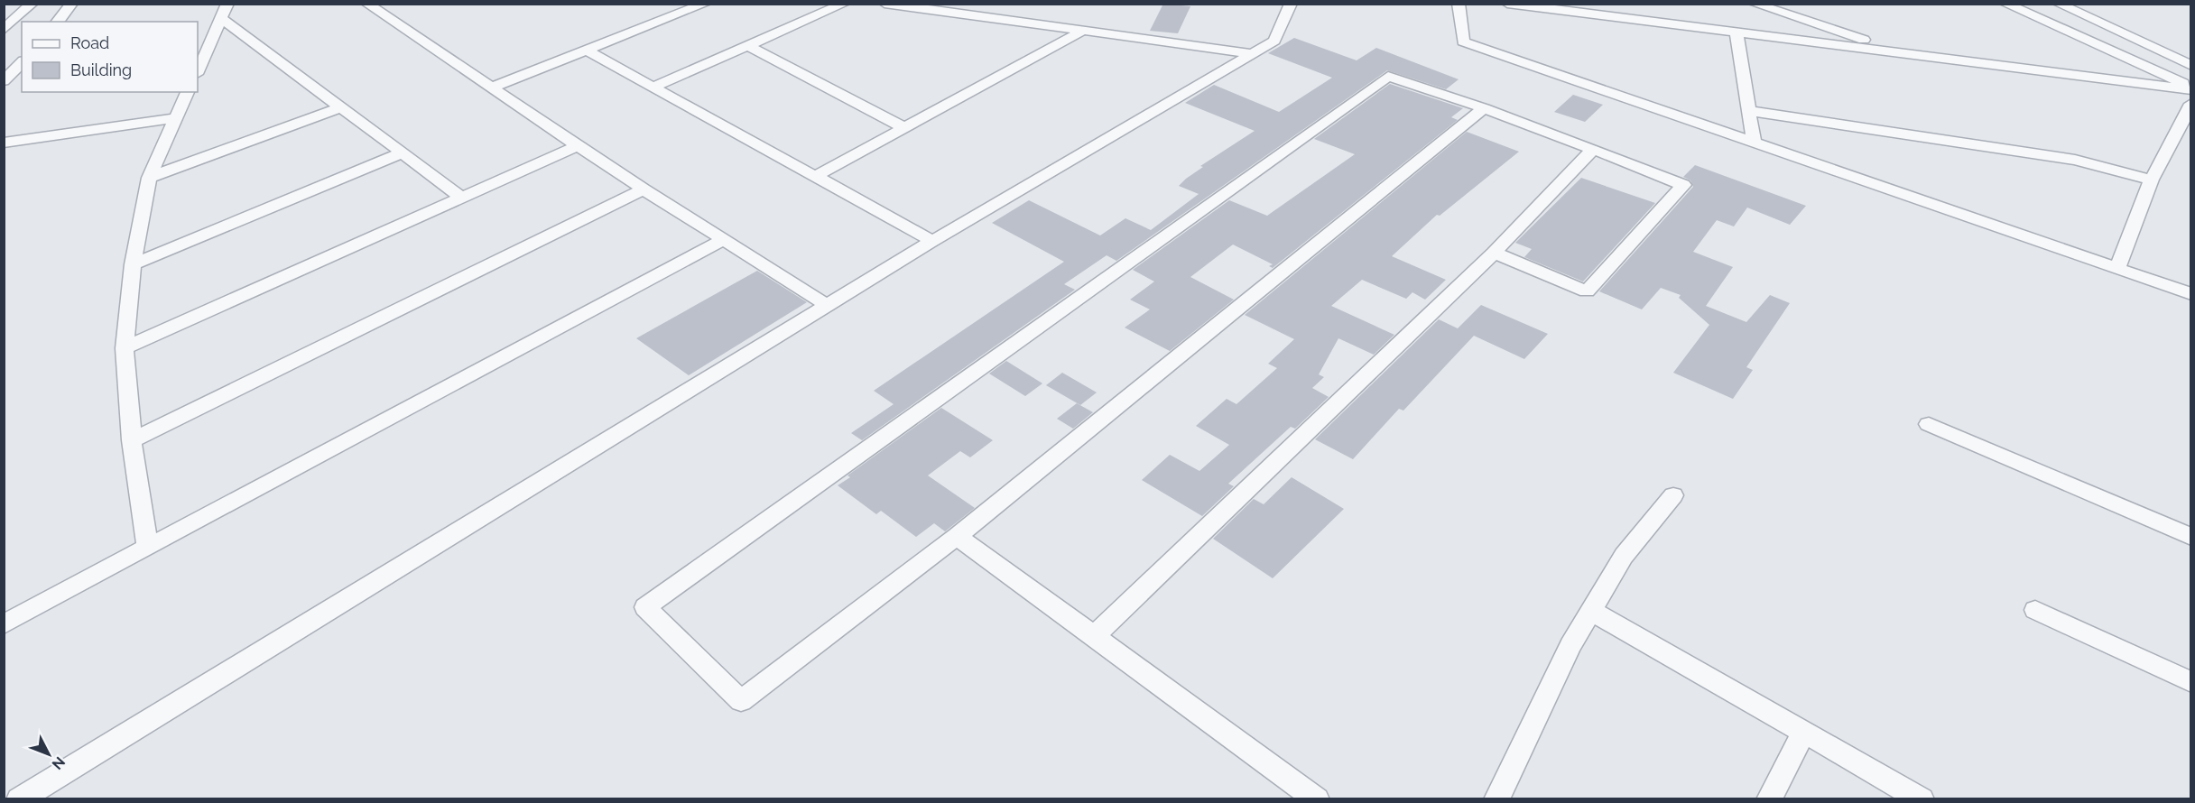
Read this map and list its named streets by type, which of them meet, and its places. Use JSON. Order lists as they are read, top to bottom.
{
  "legend": ["Road", "Building"],
  "north": "bottom right"
}
